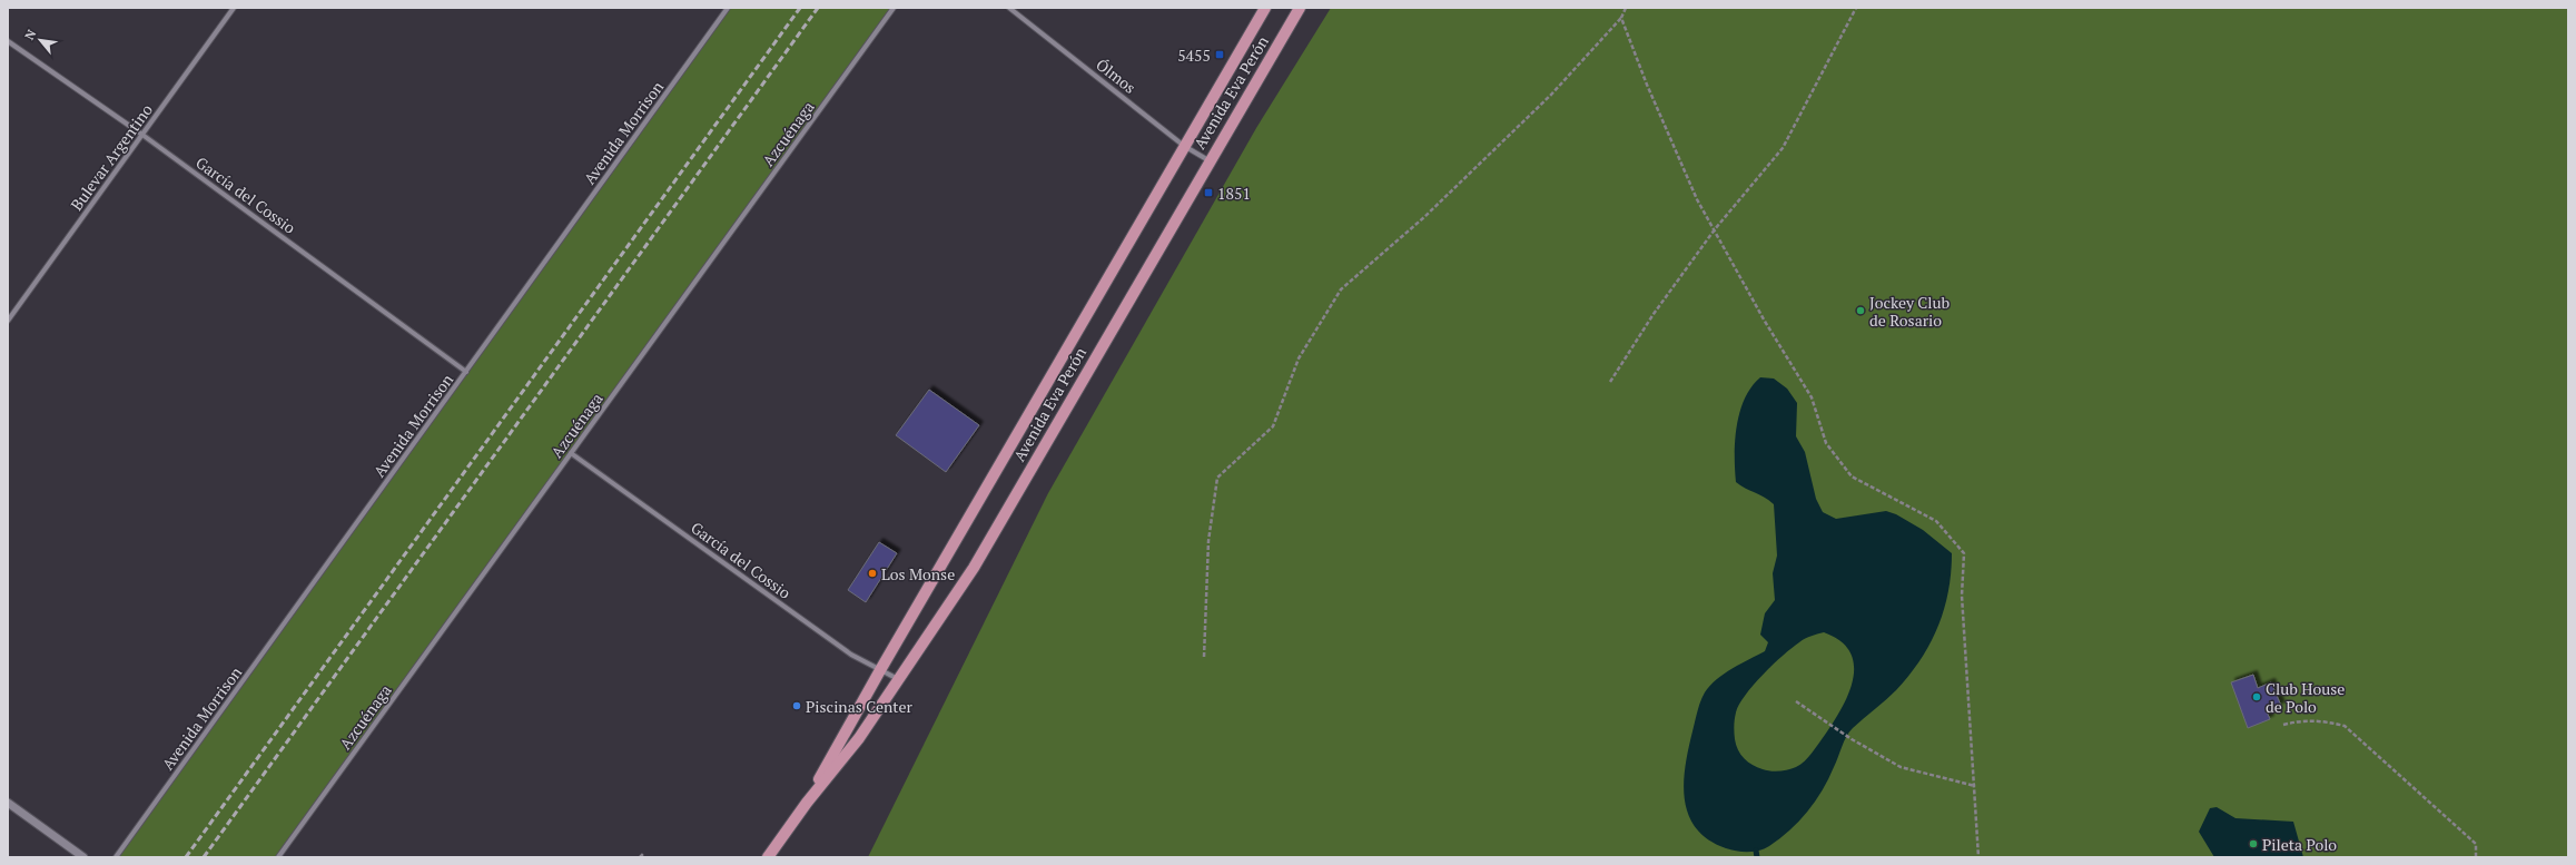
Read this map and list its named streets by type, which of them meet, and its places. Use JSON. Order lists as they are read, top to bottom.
{
  "streets": {
    "main road": ["Avenida Eva Perón"],
    "street": [
      "Ólmos",
      "Avenida Morrison",
      "Azcuénaga",
      "Bulevar Argentino",
      "García del Cossio"
    ]
  },
  "crossings": [
    ["Ólmos", "Avenida Eva Perón"],
    ["Avenida Eva Perón", "García del Cossio"],
    ["Avenida Morrison", "García del Cossio"],
    ["Azcuénaga", "García del Cossio"],
    ["Bulevar Argentino", "García del Cossio"]
  ],
  "places": {
    "transit": ["5455", "1851"],
    "other": [
      "Jockey Club de Rosario",
      "Los Monse",
      "Club House de Polo",
      "Piscinas Center",
      "Pileta Polo"
    ]
  },
  "north": "top left"
}
